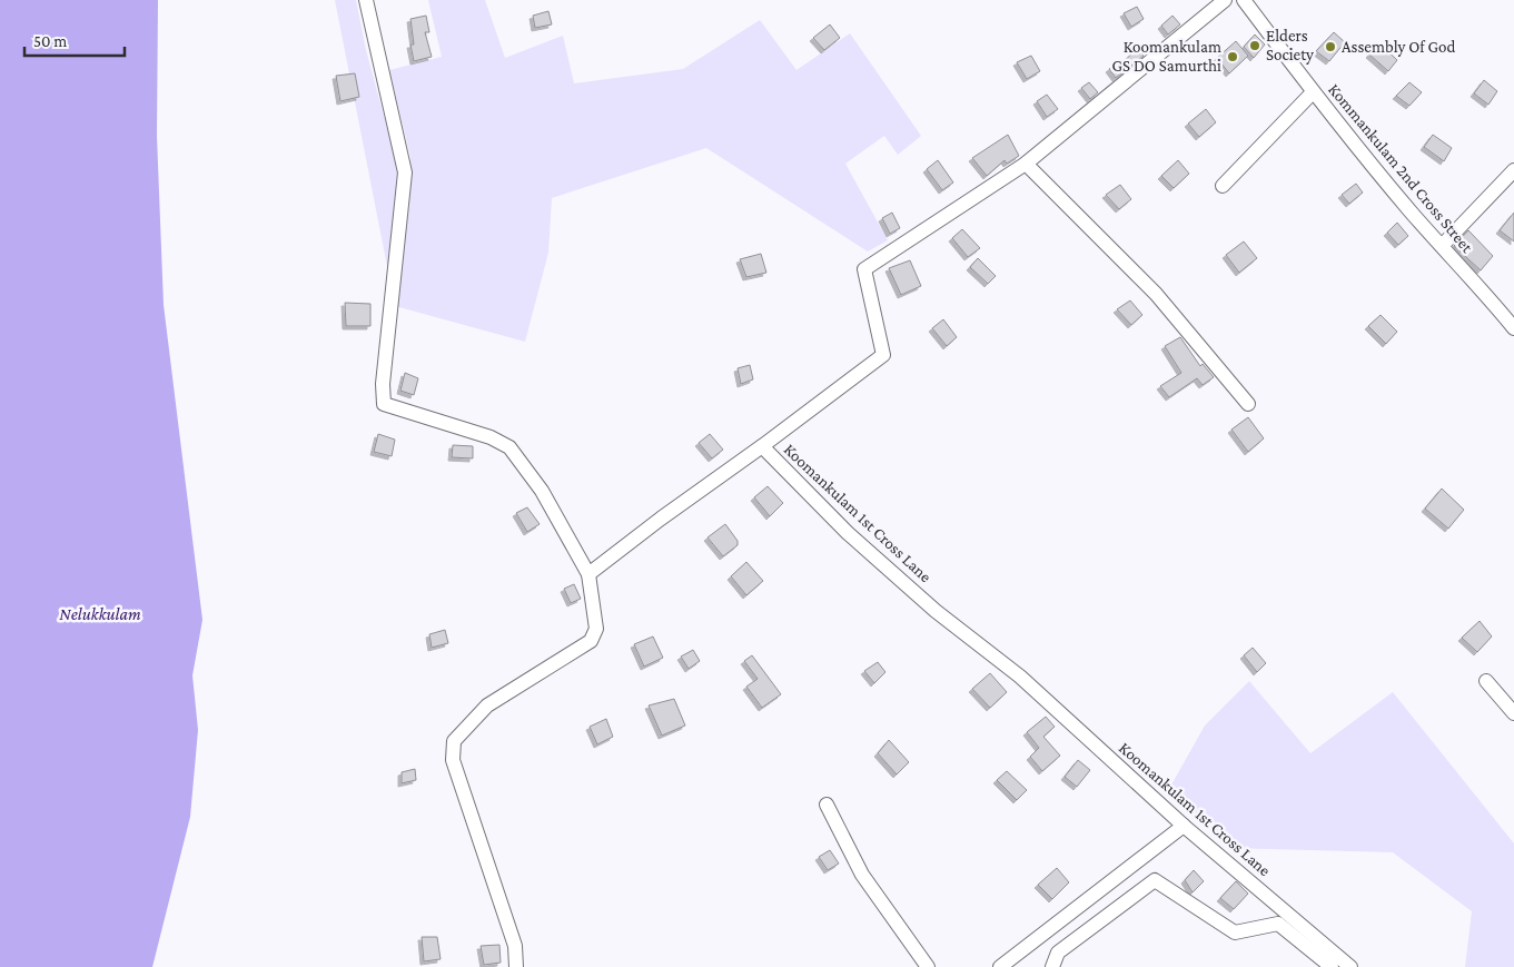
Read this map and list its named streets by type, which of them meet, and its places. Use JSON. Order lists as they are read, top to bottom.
{
  "streets": {
    "street": ["Kommankulam 2nd Cross Street", "Koomankulam 1st Cross Lane"]
  },
  "water": ["Nelukkulam"],
  "places": ["Elders Society", "Assembly Of God", "Koomankulam GS DO Samurthi"],
  "scale_bar": "50 m"
}
